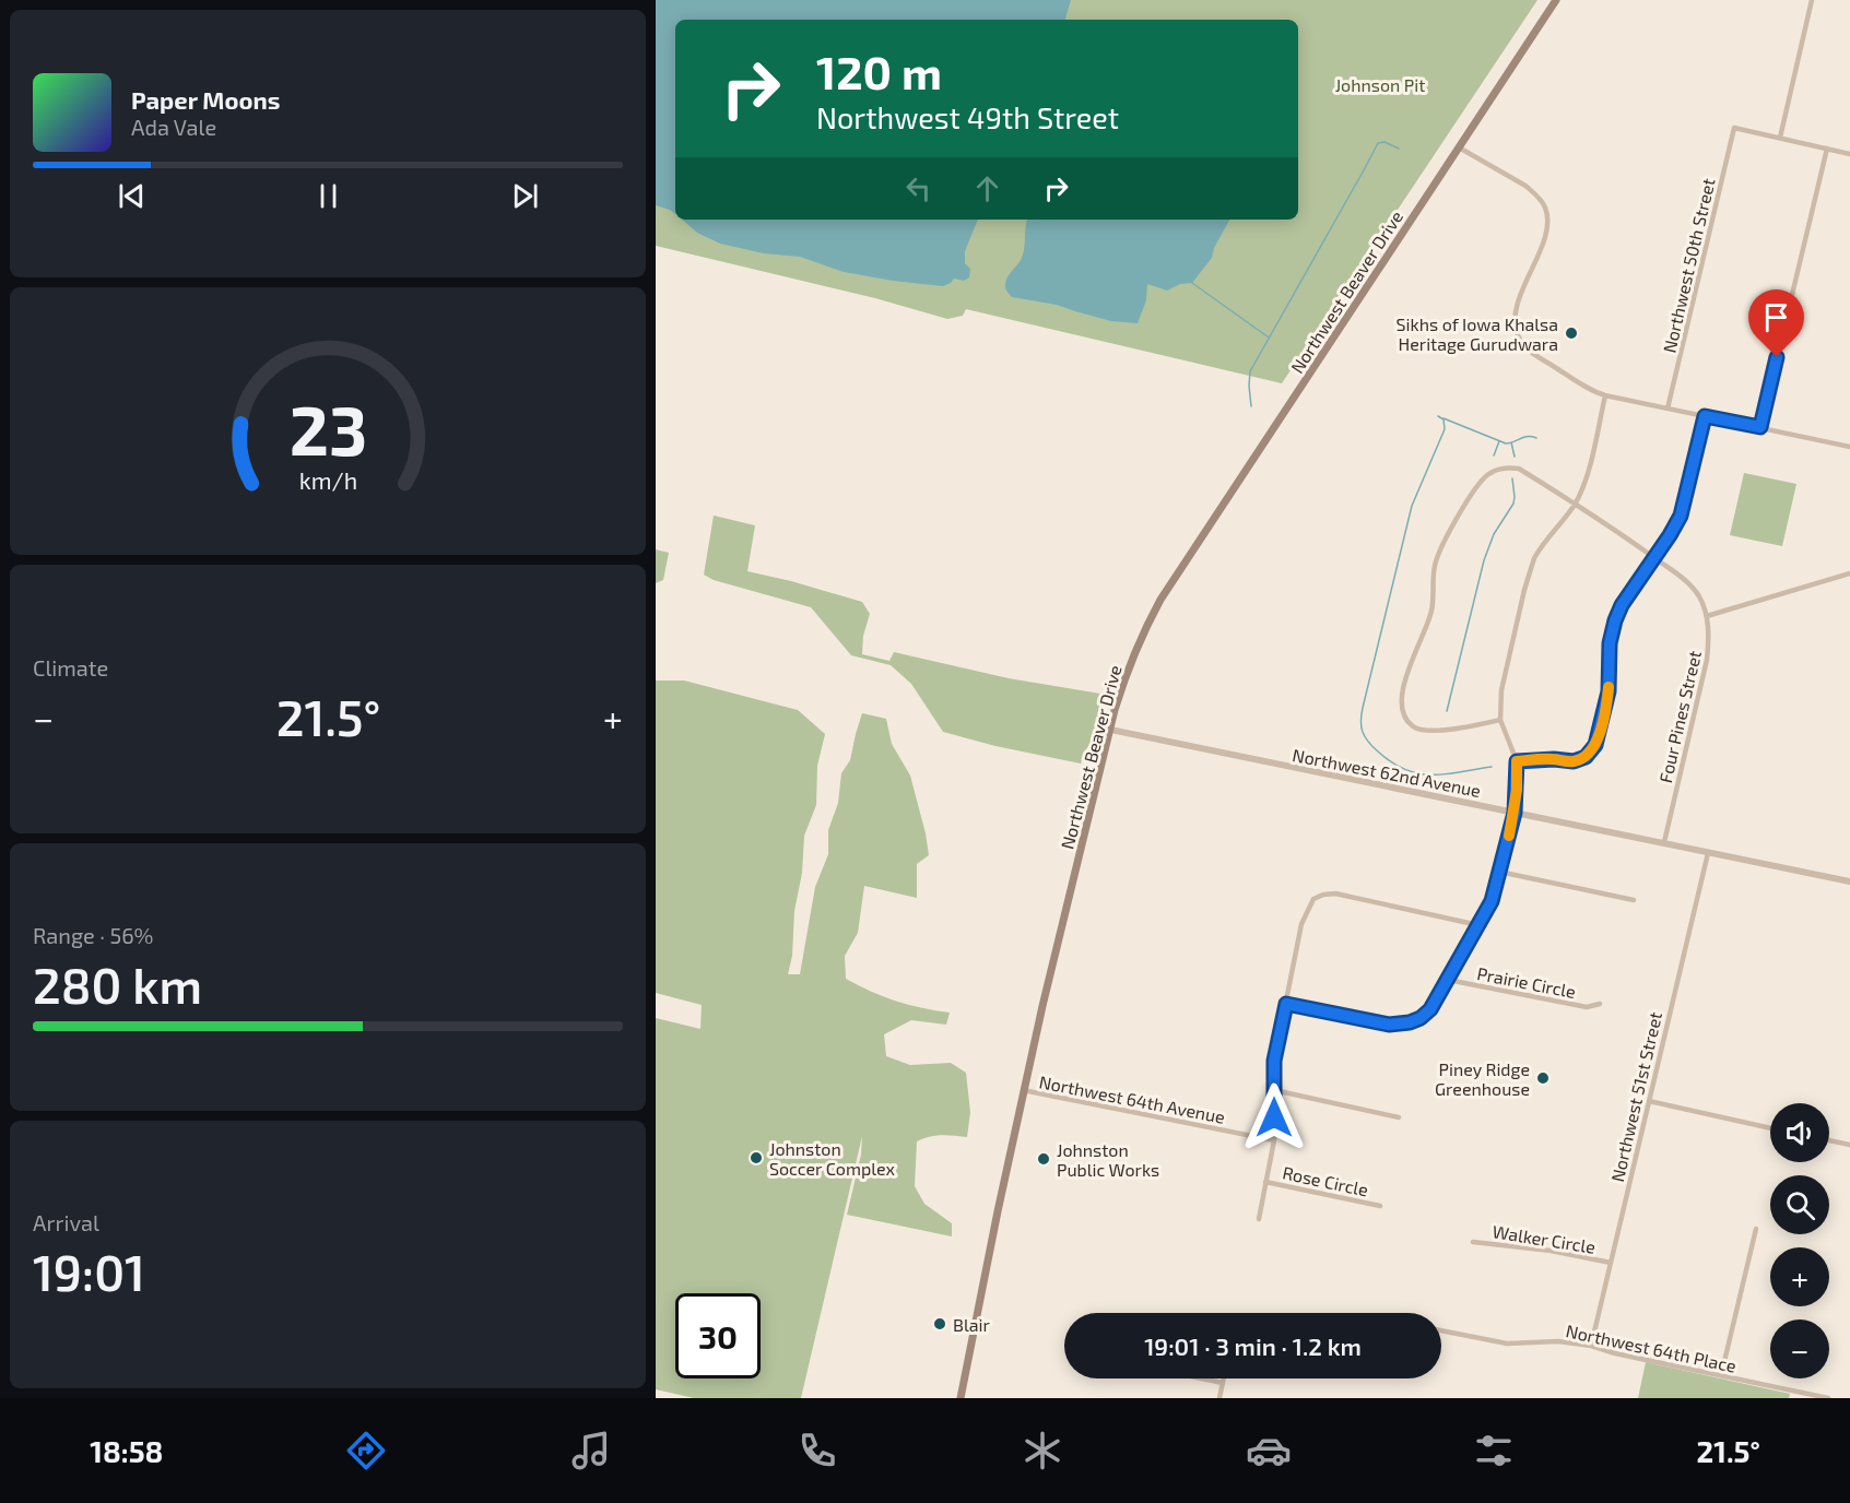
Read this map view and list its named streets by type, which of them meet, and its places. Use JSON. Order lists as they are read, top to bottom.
{
  "streets": {
    "main road": ["Northwest Beaver Drive"],
    "street": [
      "Northwest 50th Street",
      "Four Pines Street",
      "Northwest 62nd Avenue",
      "Prairie Circle",
      "Northwest 51st Street",
      "Northwest 64th Avenue",
      "Rose Circle",
      "Walker Circle",
      "Northwest 64th Place"
    ]
  },
  "crossings": [
    ["Northwest Beaver Drive", "Northwest 62nd Avenue"],
    ["Northwest Beaver Drive", "Northwest 64th Avenue"],
    ["Four Pines Street", "Northwest 62nd Avenue"],
    ["Northwest 62nd Avenue", "Northwest 51st Street"],
    ["Northwest 51st Street", "Walker Circle"],
    ["Northwest 51st Street", "Northwest 64th Place"]
  ],
  "parks": ["Johnson Pit"],
  "places": [
    "Sikhs of Iowa Khalsa Heritage Gurudwara",
    "Piney Ridge Greenhouse",
    "Johnston Soccer Complex",
    "Johnston Public Works",
    "Blair"
  ],
  "page": {
    "turn": ["120 m", "Northwest 49th Street"],
    "song": ["Paper Moons", "Ada Vale"],
    "tile": [
      "Climate",
      ["Range · 56%", "280 km"],
      ["Arrival", "19:01"]
    ],
    "heat": ["−", "21.5°", "+"],
    "map_buttons": ["+", "−"],
    "limit": "30",
    "trip": "19:01 · 3 min · 1.2 km",
    "tabs": ["18:58", "21.5°"],
    "gauge": ["23", "km/h"]
  }
}
